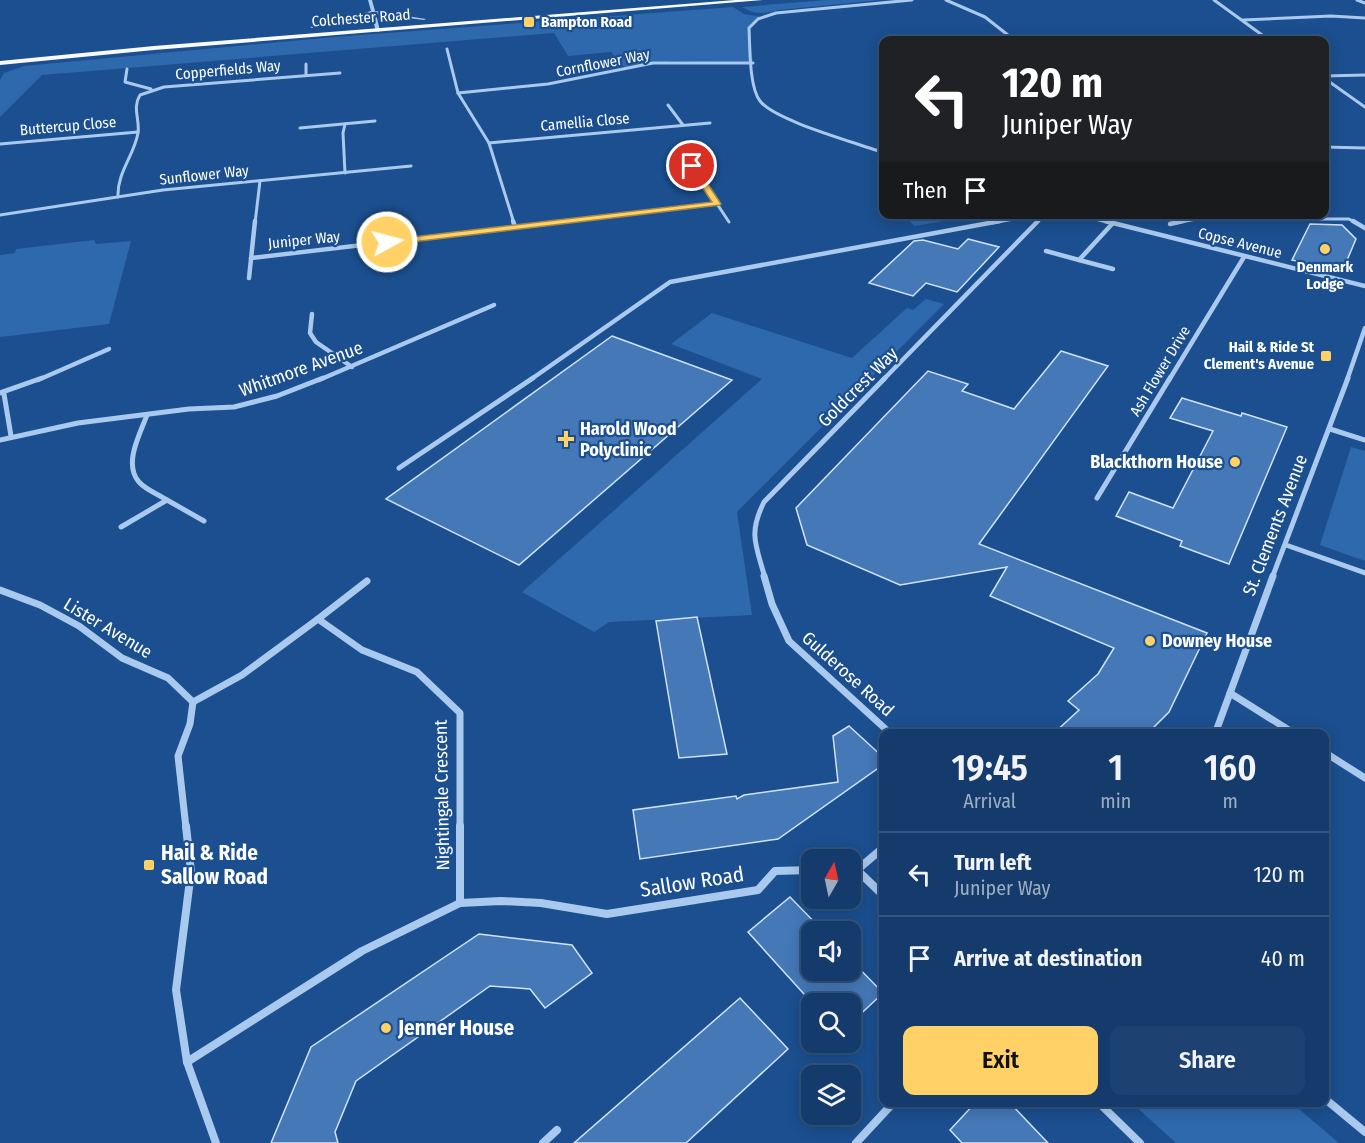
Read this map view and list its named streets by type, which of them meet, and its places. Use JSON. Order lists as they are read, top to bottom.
{
  "streets": {
    "highway": ["Colchester Road"],
    "street": [
      "Cornflower Way",
      "Copperfields Way",
      "Camellia Close",
      "Buttercup Close",
      "Sunflower Way",
      "Juniper Way",
      "Copse Avenue",
      "Whitmore Avenue",
      "Ash Flower Drive",
      "Goldcrest Way",
      "St. Clements Avenue",
      "Lister Avenue",
      "Gulderose Road",
      "Nightingale Crescent",
      "Sallow Road"
    ]
  },
  "crossings": [
    ["Copperfields Way", "Buttercup Close"],
    ["Copperfields Way", "Sunflower Way"],
    ["Sunflower Way", "Juniper Way"],
    ["Copse Avenue", "Ash Flower Drive"],
    ["Goldcrest Way", "Gulderose Road"],
    ["Nightingale Crescent", "Sallow Road"]
  ],
  "places": {
    "transit": ["Bampton Road", "Hail & Ride St Clement's Avenue", "Hail & Ride Sallow Road"],
    "other": [
      "Denmark Lodge",
      "Blackthorn House",
      "Downey House",
      "Jenner House"
    ],
    "health": ["Harold Wood Polyclinic"]
  },
  "north": "top",
  "page": {
    "turn": ["120 m", "Juniper Way"],
    "then": "Then",
    "eta": [
      "19:45",
      "Arrival",
      "1",
      "min",
      "160",
      "m"
    ],
    "list": [
      {
        "name": "Turn left",
        "note": "Juniper Way",
        "value": "120 m"
      },
      {
        "name": "Arrive at destination",
        "value": "40 m"
      }
    ],
    "buttons": ["Exit", "Share"]
  }
}
